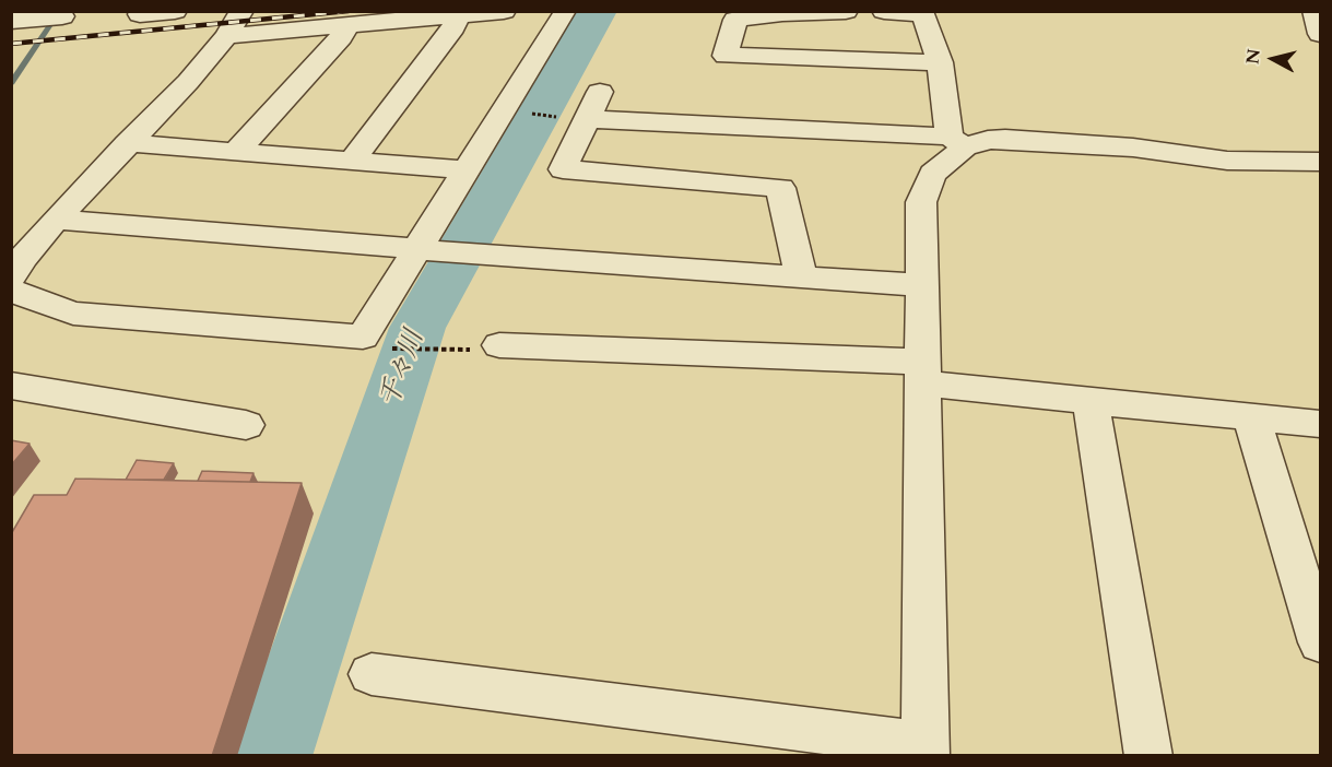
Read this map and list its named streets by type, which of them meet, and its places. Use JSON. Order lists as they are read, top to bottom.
{
  "water": ["千々川"],
  "north": "left"
}
